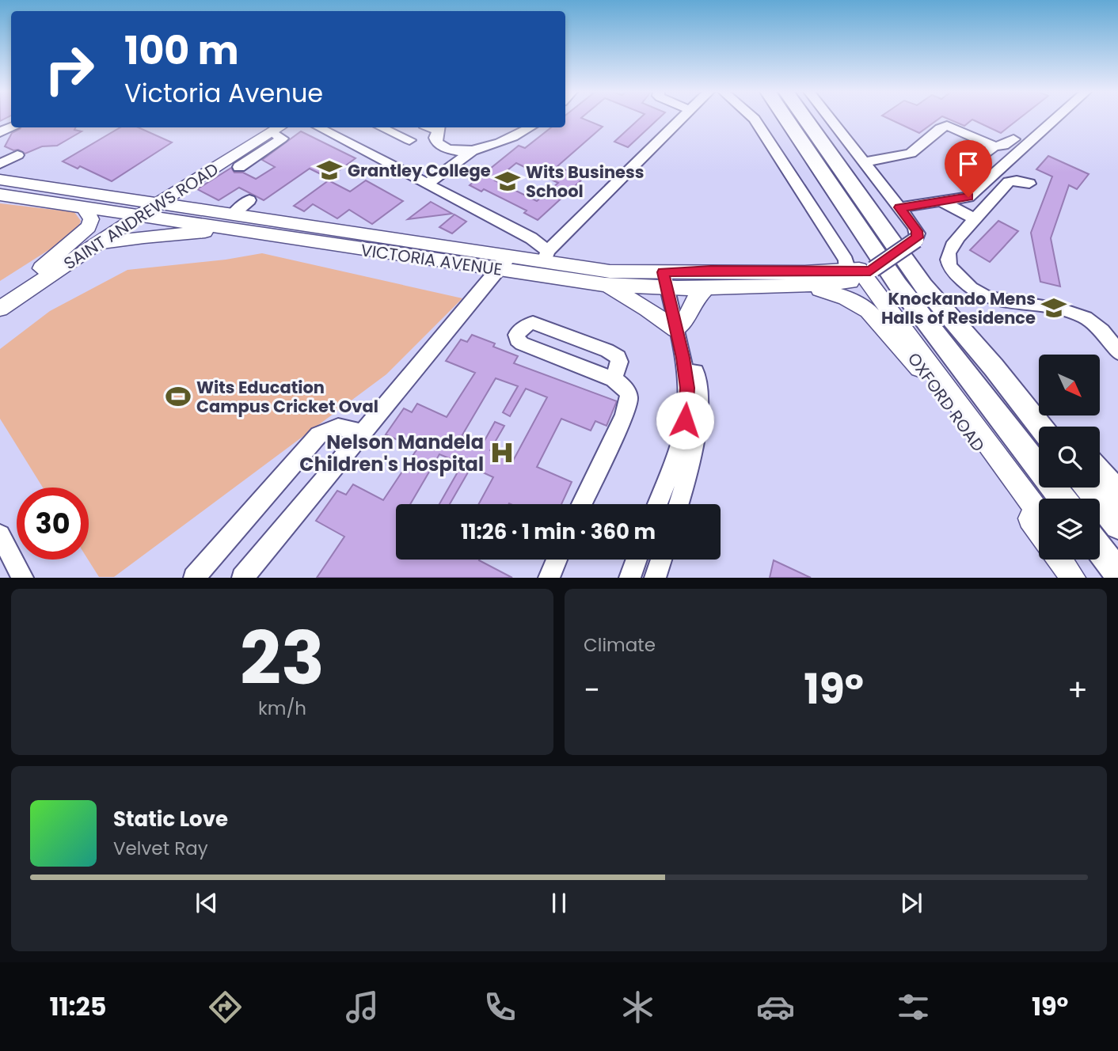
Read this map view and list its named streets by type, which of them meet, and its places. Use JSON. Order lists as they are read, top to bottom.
{
  "streets": {
    "main road": ["SAINT ANDREWS ROAD", "VICTORIA AVENUE", "OXFORD ROAD"]
  },
  "crossings": [
    ["SAINT ANDREWS ROAD", "VICTORIA AVENUE"],
    ["VICTORIA AVENUE", "OXFORD ROAD"]
  ],
  "places": {
    "school or university": ["Grantley College", "Wits Business School", "Knockando Mens Halls of Residence"],
    "sports": ["Wits Education Campus Cricket Oval"],
    "hospital": ["Nelson Mandela Children's Hospital"]
  },
  "north": "bottom right",
  "page": {
    "turn": ["100 m", "Victoria Avenue"],
    "limit": "30",
    "trip": "11:26 · 1 min · 360 m",
    "tile": [
      ["23", "km/h"],
      "Climate"
    ],
    "heat": ["−", "19°", "+"],
    "song": ["Static Love", "Velvet Ray"],
    "tabs": ["11:25", "19°"]
  }
}
